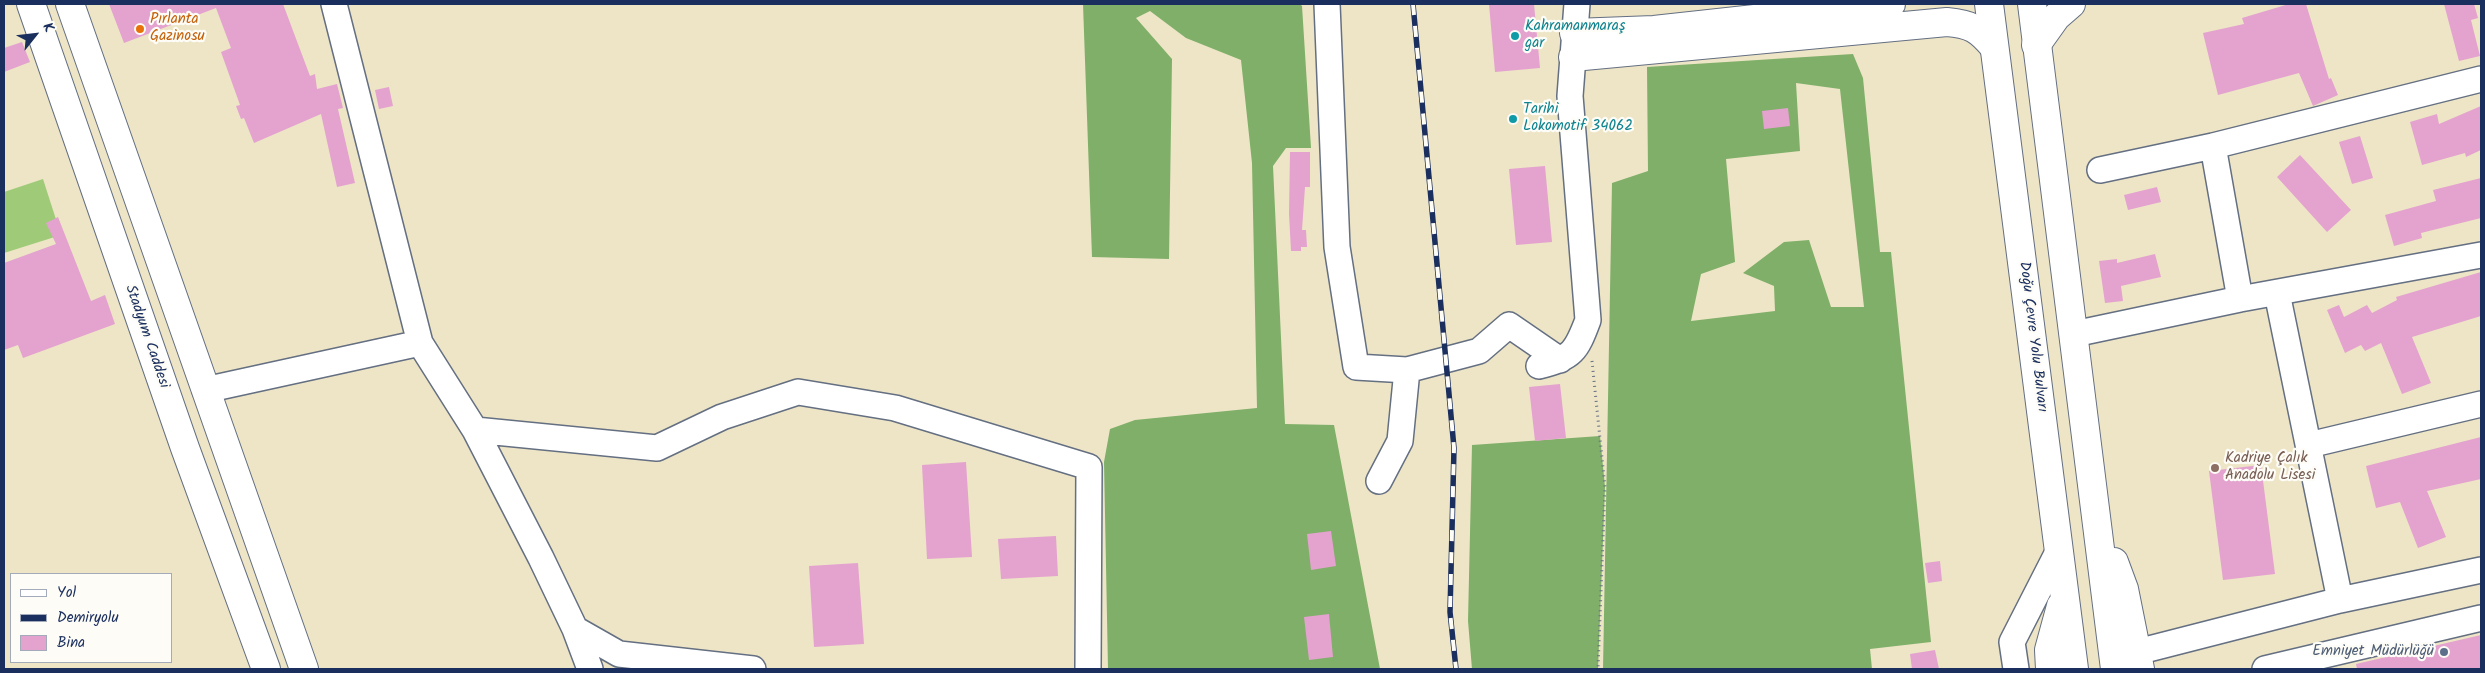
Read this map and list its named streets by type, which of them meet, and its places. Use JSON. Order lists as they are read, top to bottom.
{
  "streets": {
    "main road": ["Stadyum Caddesi", "Doğu Çevre Yolu Bulvarı"]
  },
  "places": [
    "Pırlanta Gazinosu",
    "Kahramanmaraş gar",
    "Tarihi Lokomotif 34062",
    "Kadriye Çalık Anadolu Lisesi",
    "Emniyet Müdürlüğü"
  ],
  "legend": ["Yol", "Demiryolu", "Bina"],
  "north": "top right"
}
